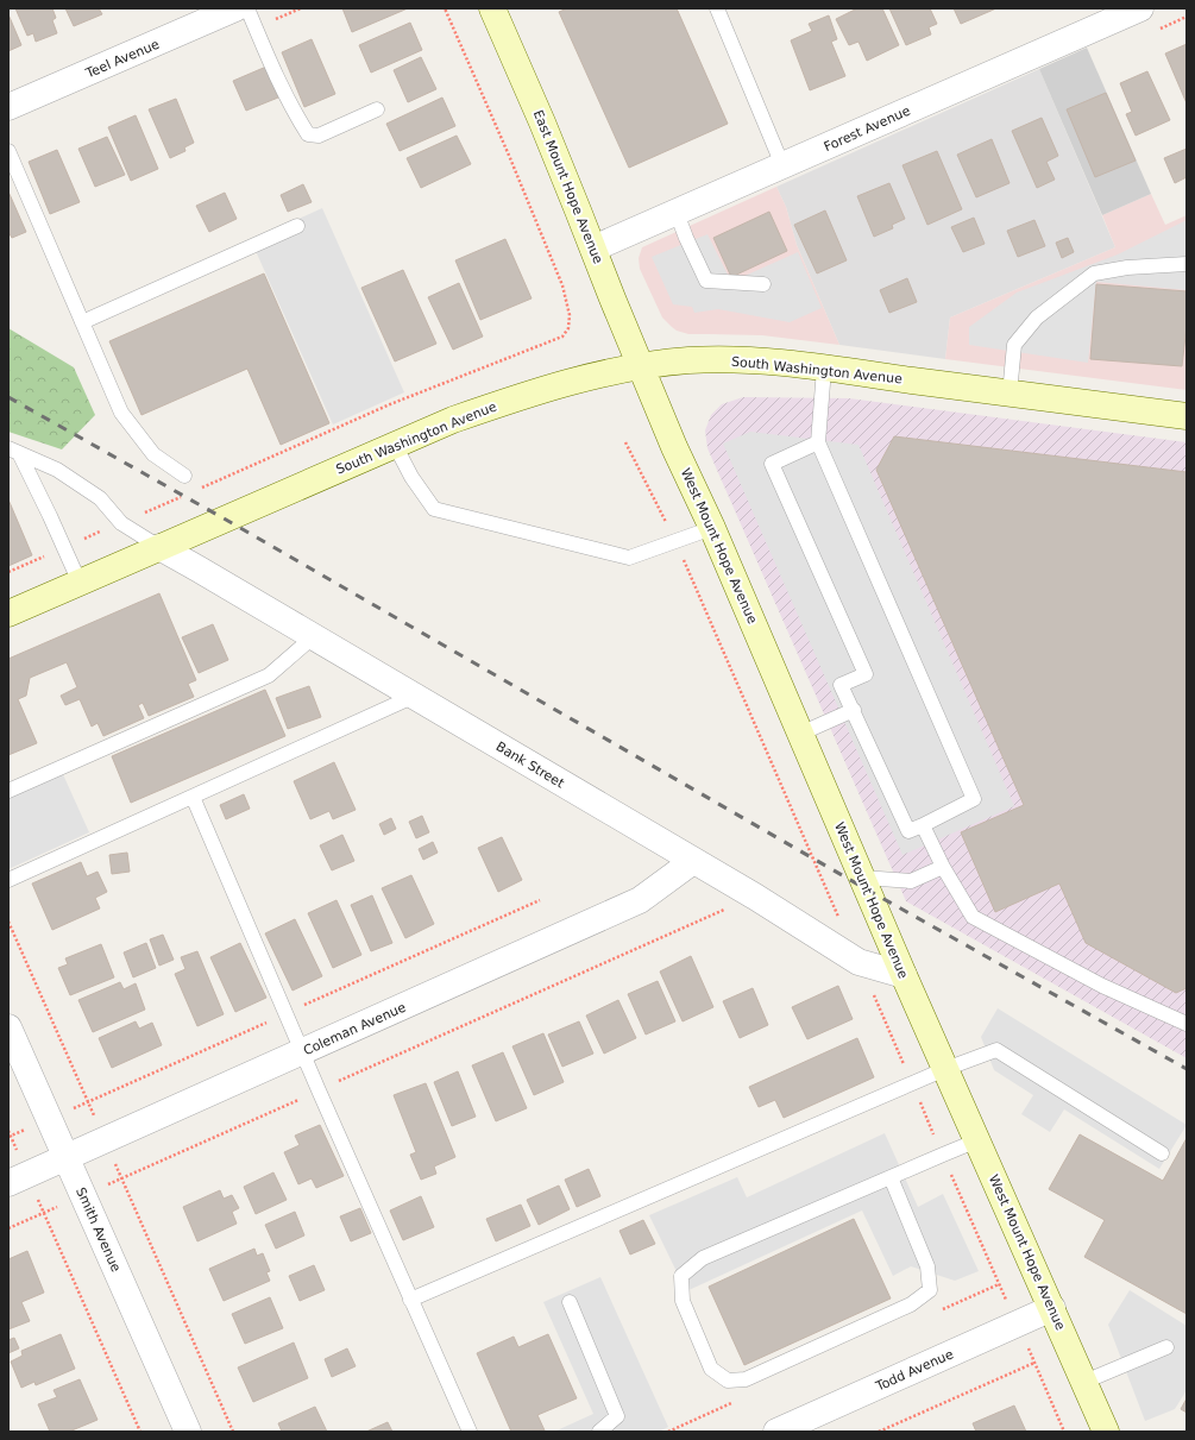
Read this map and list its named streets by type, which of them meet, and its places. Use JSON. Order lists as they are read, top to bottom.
{
  "streets": {
    "street": [
      "Teel Avenue",
      "Forest Avenue",
      "East Mount Hope Avenue",
      "South Washington Avenue",
      "West Mount Hope Avenue",
      "Bank Street",
      "Coleman Avenue",
      "Smith Avenue",
      "Todd Avenue"
    ]
  },
  "crossings": [
    ["Forest Avenue", "East Mount Hope Avenue"],
    ["East Mount Hope Avenue", "South Washington Avenue"],
    ["East Mount Hope Avenue", "West Mount Hope Avenue"],
    ["South Washington Avenue", "West Mount Hope Avenue"],
    ["South Washington Avenue", "Bank Street"],
    ["West Mount Hope Avenue", "Bank Street"],
    ["West Mount Hope Avenue", "Todd Avenue"],
    ["Bank Street", "Coleman Avenue"],
    ["Coleman Avenue", "Smith Avenue"]
  ]
}
